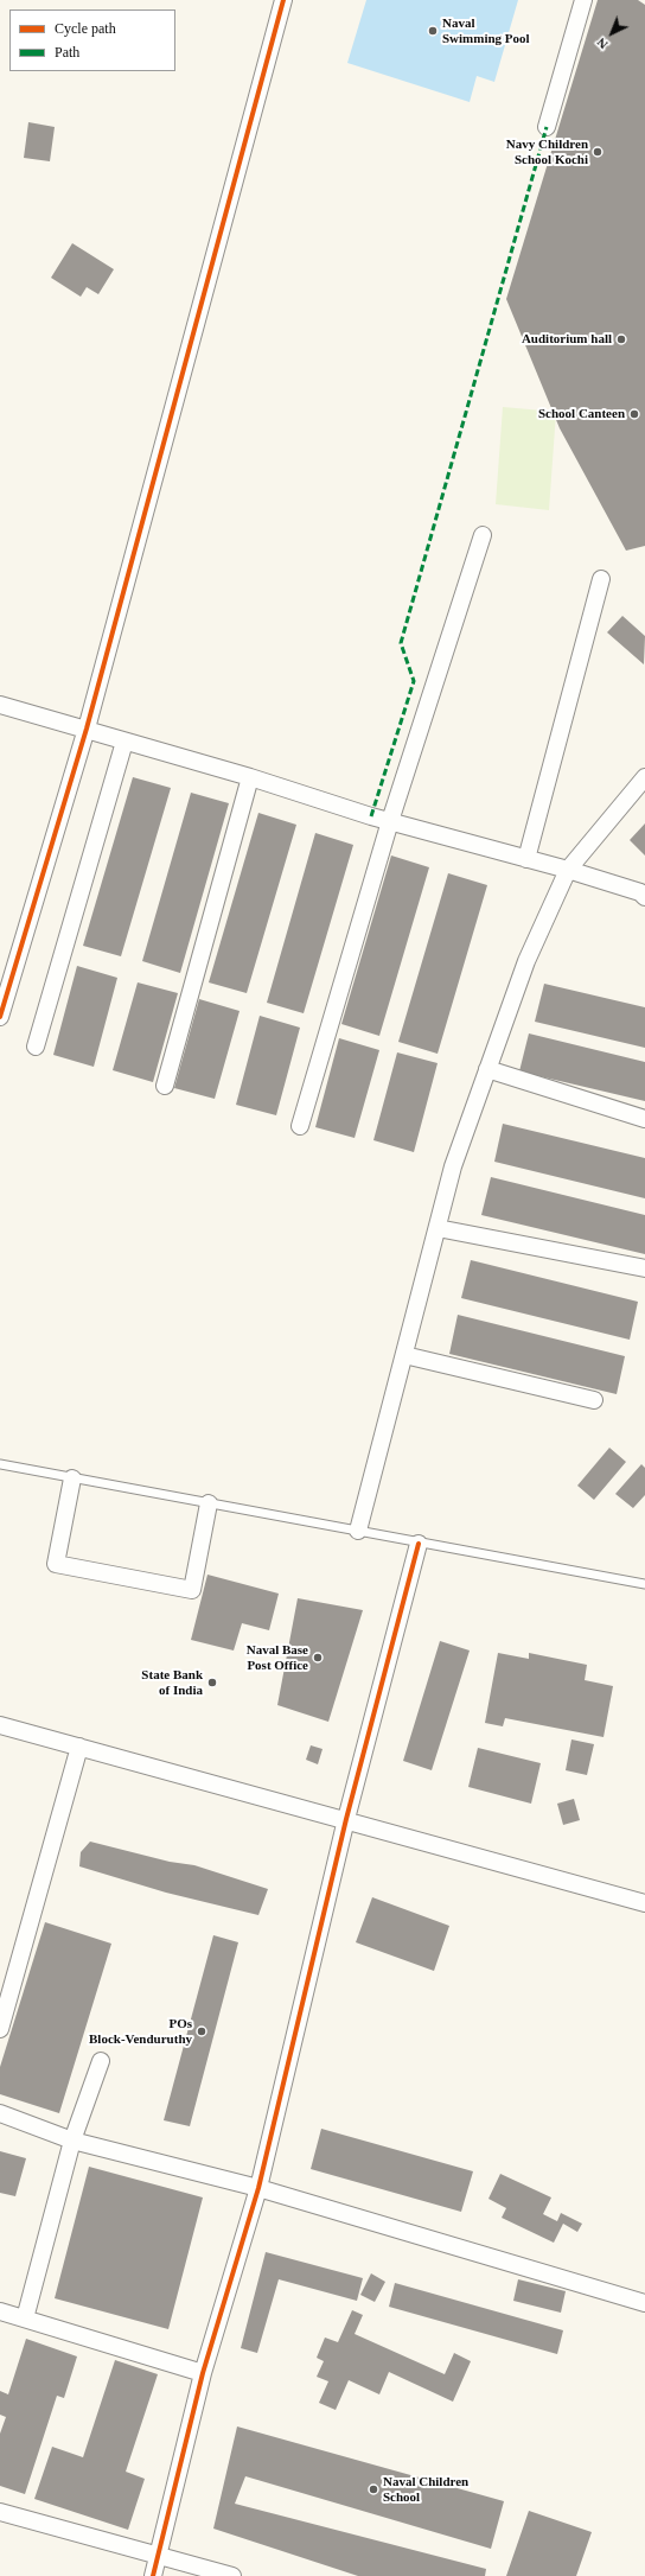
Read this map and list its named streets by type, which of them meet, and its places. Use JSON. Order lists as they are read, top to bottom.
{
  "places": [
    "Naval Swimming Pool",
    "Navy Children School Kochi",
    "Auditorium hall",
    "School Canteen",
    "Naval Base Post Office",
    "State Bank of India",
    "POs Block-Venduruthy",
    "Naval Children School"
  ],
  "legend": ["Cycle path", "Path"],
  "north": "bottom left"
}
